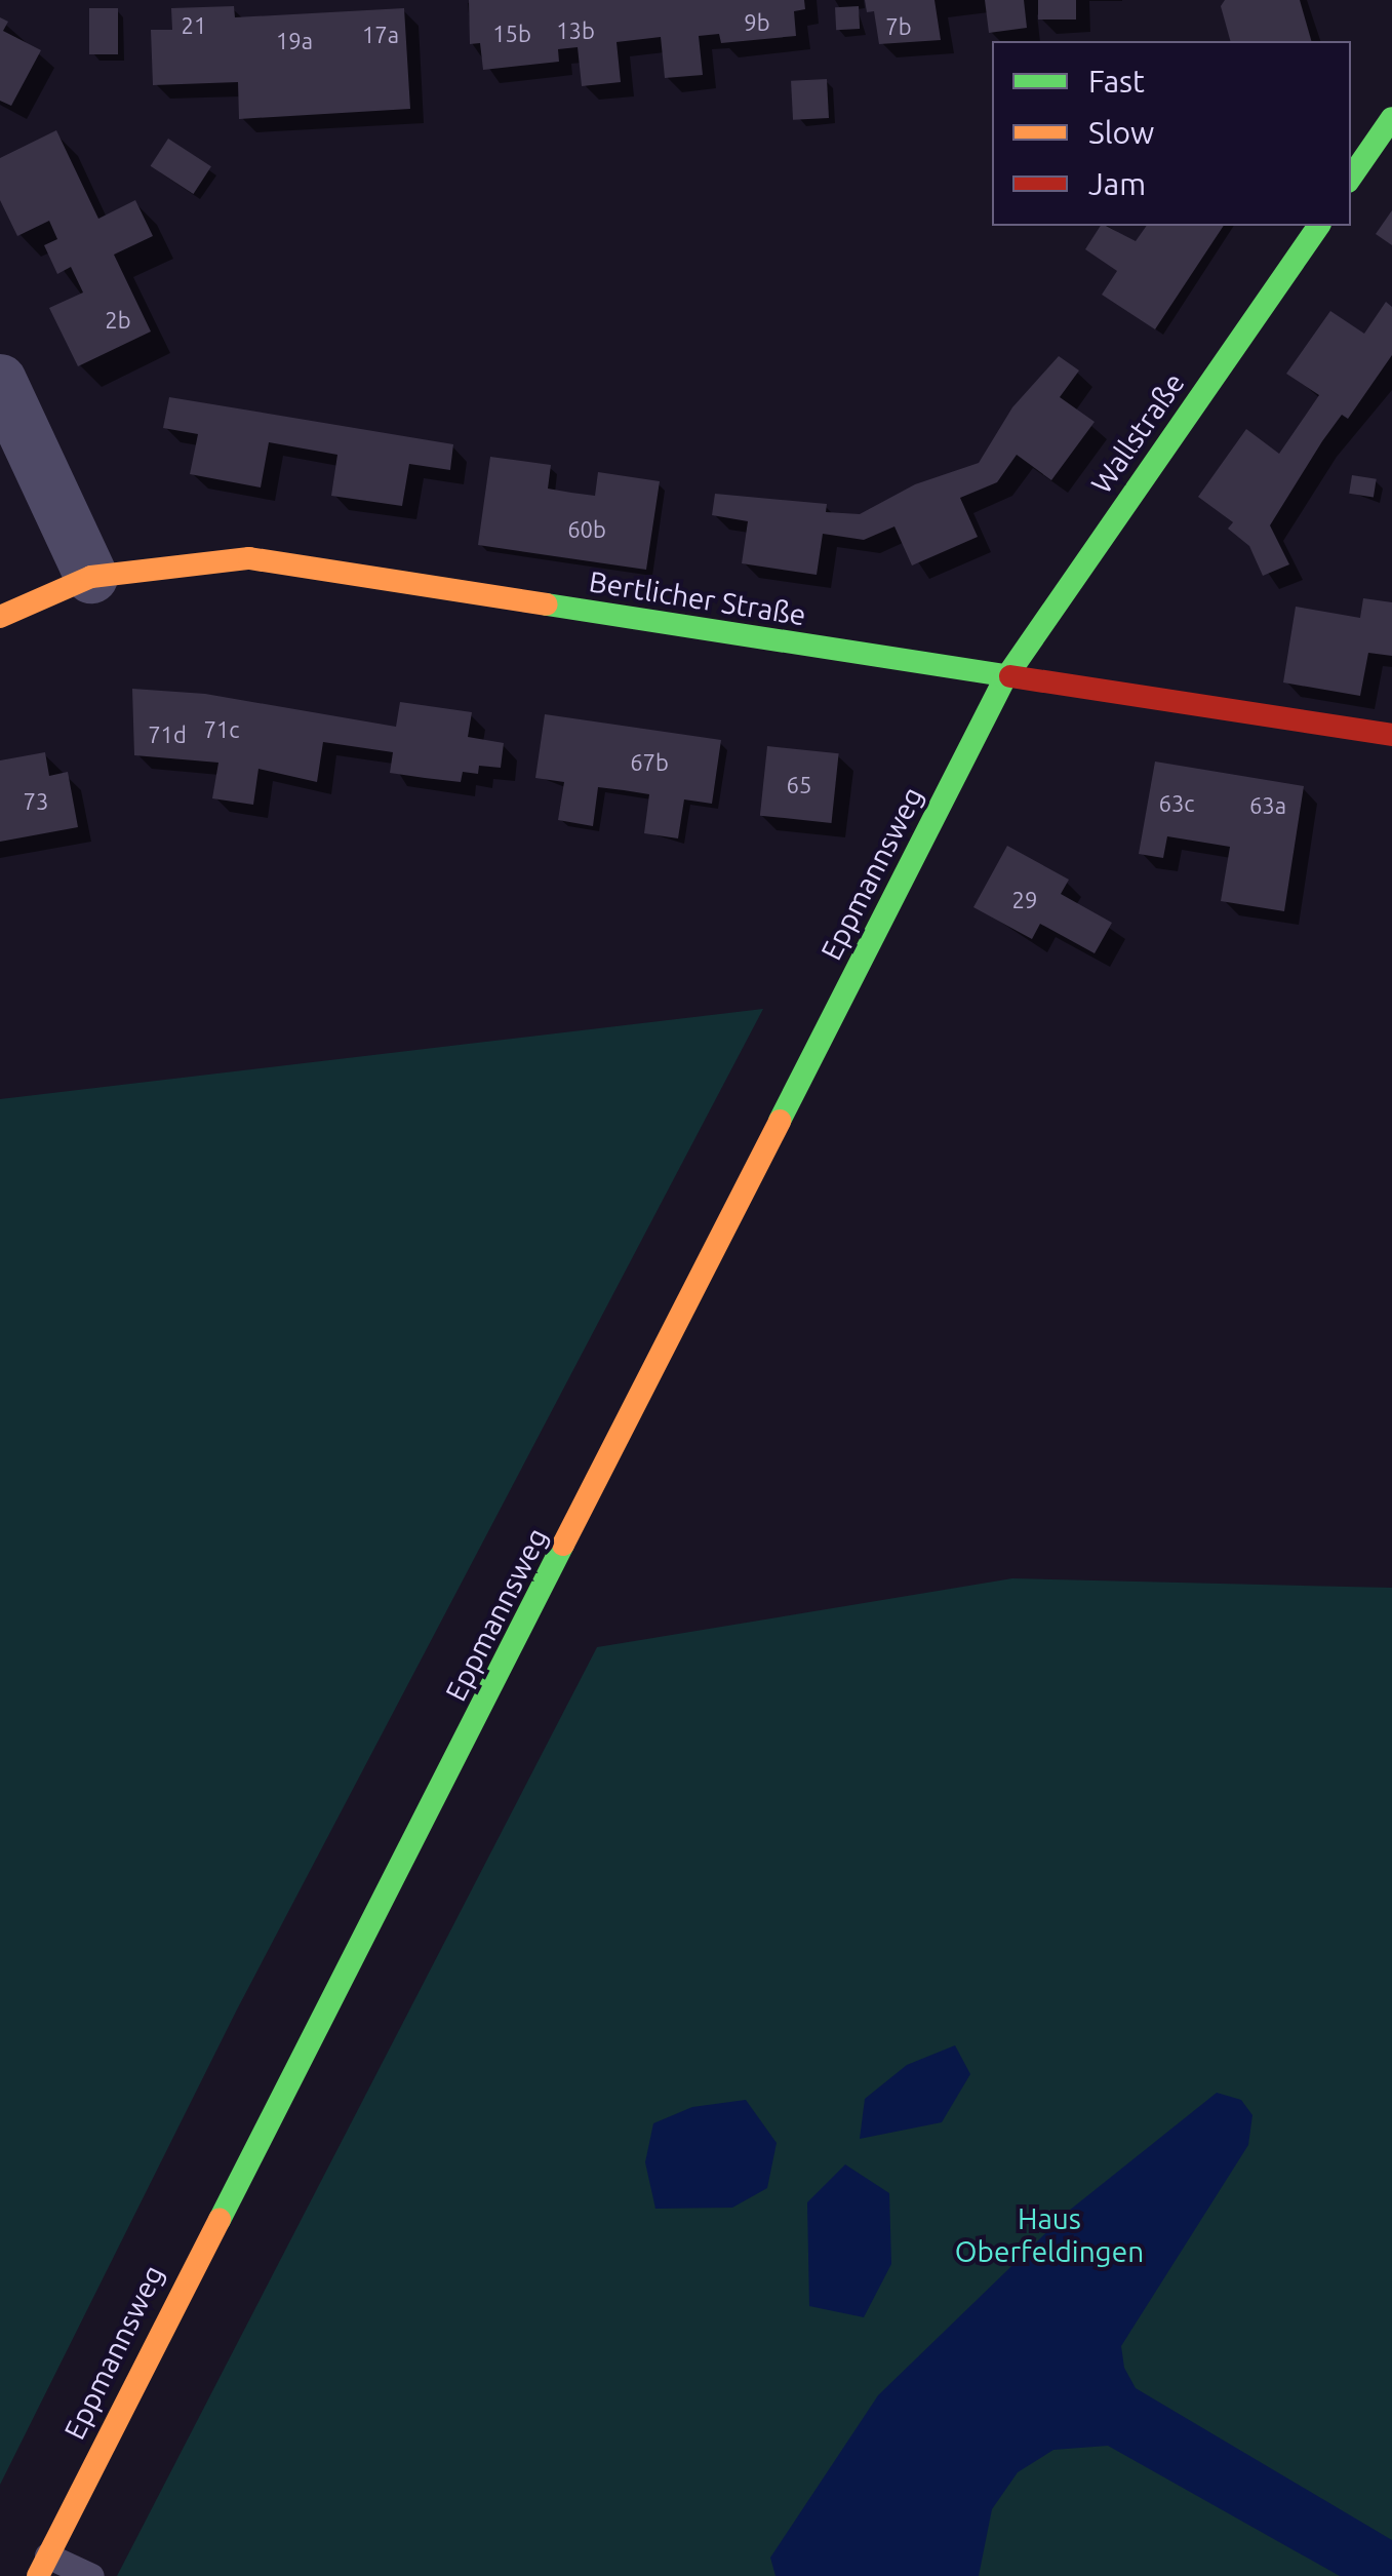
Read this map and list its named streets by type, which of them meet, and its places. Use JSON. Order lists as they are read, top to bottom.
{
  "streets": {
    "street": ["Wallstraße", "Bertlicher Straße", "Eppmannsweg"]
  },
  "crossings": [
    ["Wallstraße", "Bertlicher Straße"],
    ["Wallstraße", "Eppmannsweg"],
    ["Bertlicher Straße", "Eppmannsweg"]
  ],
  "parks": ["Haus Oberfeldingen"],
  "house_numbers": [
    "9b",
    "21",
    "7b",
    "13b",
    "15b",
    "17a",
    "19a",
    "2b",
    "60b",
    "71c",
    "71d",
    "67b",
    "65",
    "73",
    "63c",
    "63a",
    "29"
  ],
  "legend": ["Fast", "Slow", "Jam"]
}
